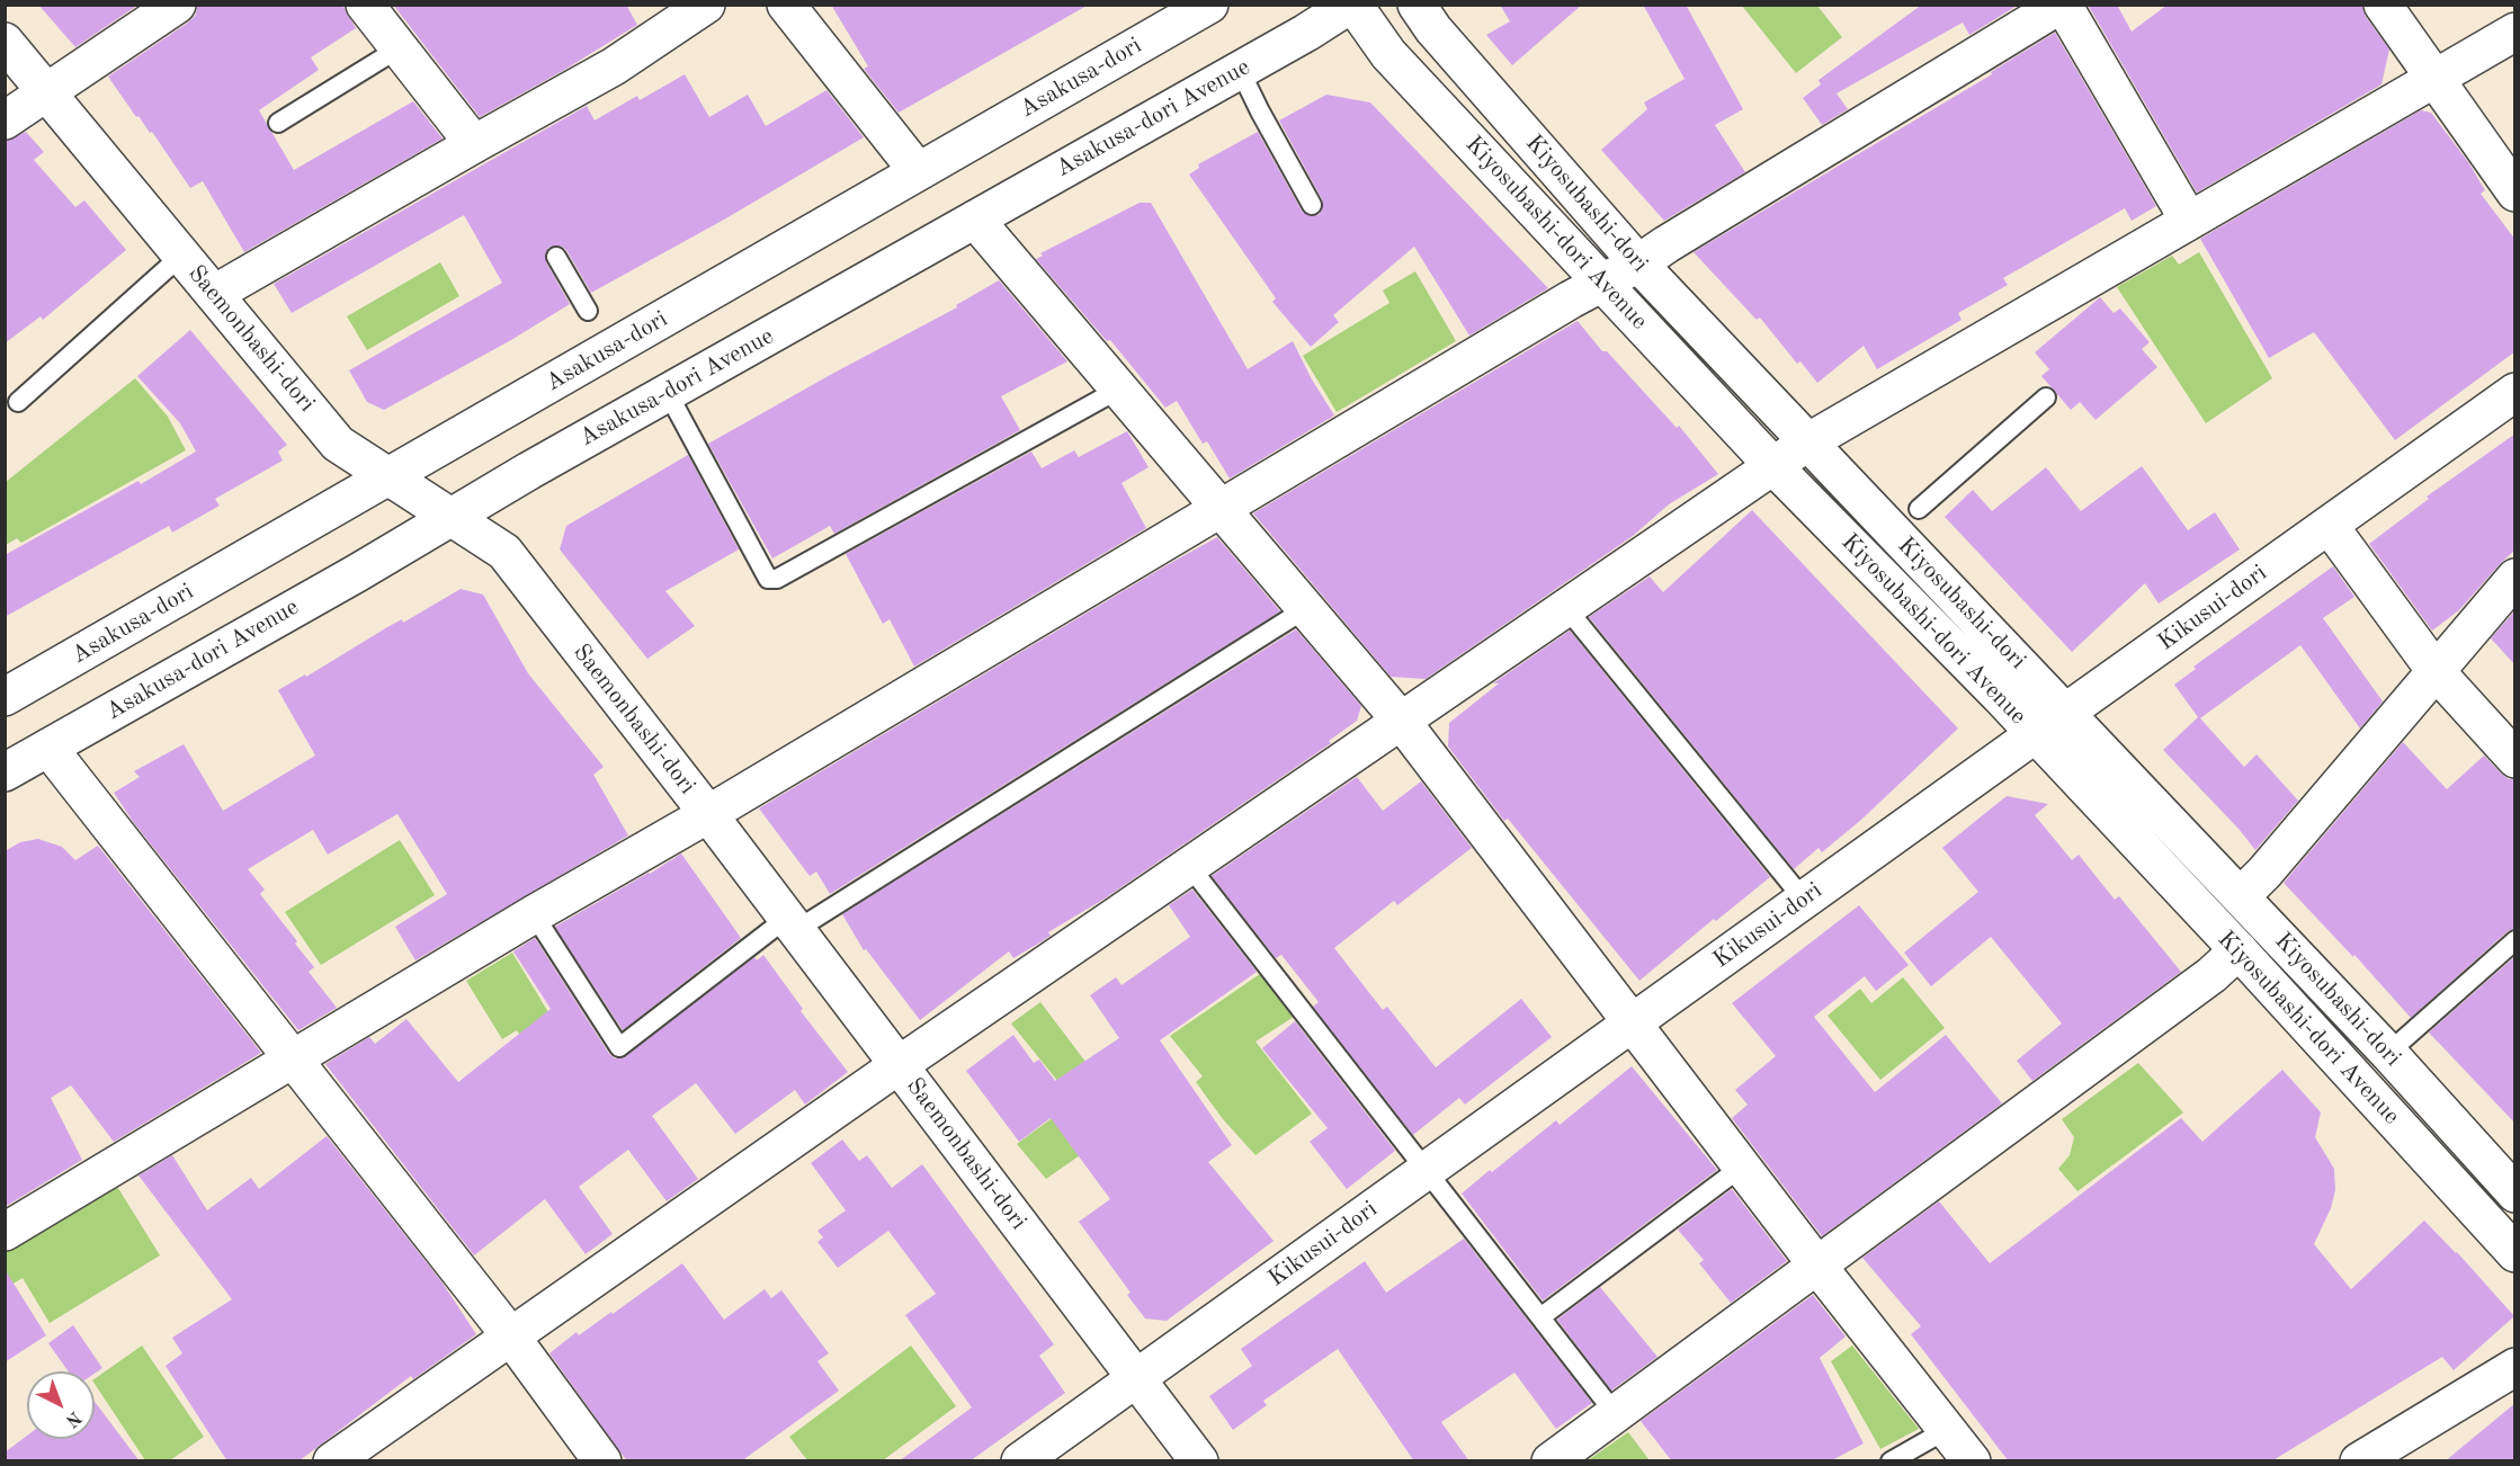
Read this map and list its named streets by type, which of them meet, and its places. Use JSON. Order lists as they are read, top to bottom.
{
  "streets": {
    "street": [
      "Asakusa-dori",
      "Asakusa-dori Avenue",
      "Kiyosubashi-dori",
      "Kiyosubashi-dori Avenue",
      "Saemonbashi-dori",
      "Kikusui-dori"
    ]
  },
  "crossings": [
    ["Asakusa-dori", "Saemonbashi-dori"],
    ["Asakusa-dori Avenue", "Kiyosubashi-dori Avenue"],
    ["Asakusa-dori Avenue", "Saemonbashi-dori"],
    ["Kiyosubashi-dori", "Kikusui-dori"],
    ["Kiyosubashi-dori Avenue", "Kikusui-dori"],
    ["Saemonbashi-dori", "Kikusui-dori"]
  ],
  "north": "bottom right"
}
